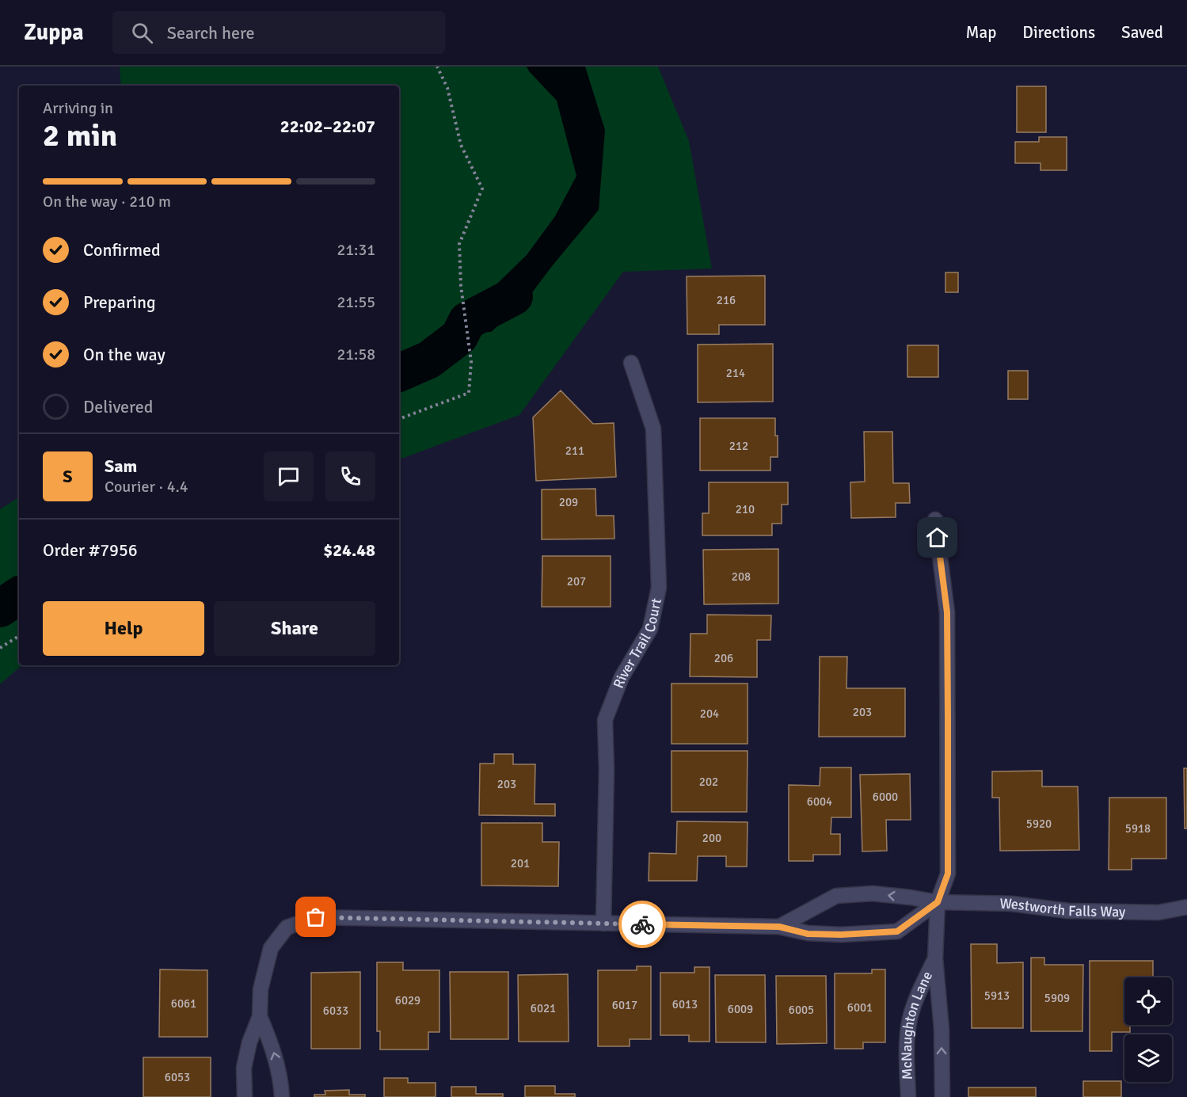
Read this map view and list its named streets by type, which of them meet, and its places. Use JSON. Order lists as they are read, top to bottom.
{
  "streets": {
    "street": ["River Trail Court", "Westworth Falls Way", "McNaughton Lane"]
  },
  "crossings": [
    ["River Trail Court", "Westworth Falls Way"],
    ["Westworth Falls Way", "McNaughton Lane"]
  ],
  "house_numbers": [
    "216",
    "214",
    "212",
    "211",
    "209",
    "210",
    "208",
    "207",
    "206",
    "203",
    "204",
    "202",
    "203",
    "6000",
    "6004",
    "5920",
    "5918",
    "200",
    "201",
    "5913",
    "5909",
    "6029",
    "6061",
    "6013",
    "6017",
    "6001",
    "6021",
    "6009",
    "6005",
    "6033",
    "6053"
  ],
  "page": {
    "header": "Zuppa",
    "search": "Search here",
    "nav": ["Map", "Directions", "Saved"],
    "heading": ["2 min", "Arriving in", "22:02–22:07"],
    "panel": [
      "Sam",
      "Courier · 4.4",
      "Order #7956",
      "$24.48"
    ],
    "bar": "On the way · 210 m",
    "list": [
      ["Confirmed", "21:31"],
      ["Preparing", "21:55"],
      ["On the way", "21:58"],
      "Delivered"
    ],
    "round": "S",
    "buttons": ["Help", "Share"]
  }
}
